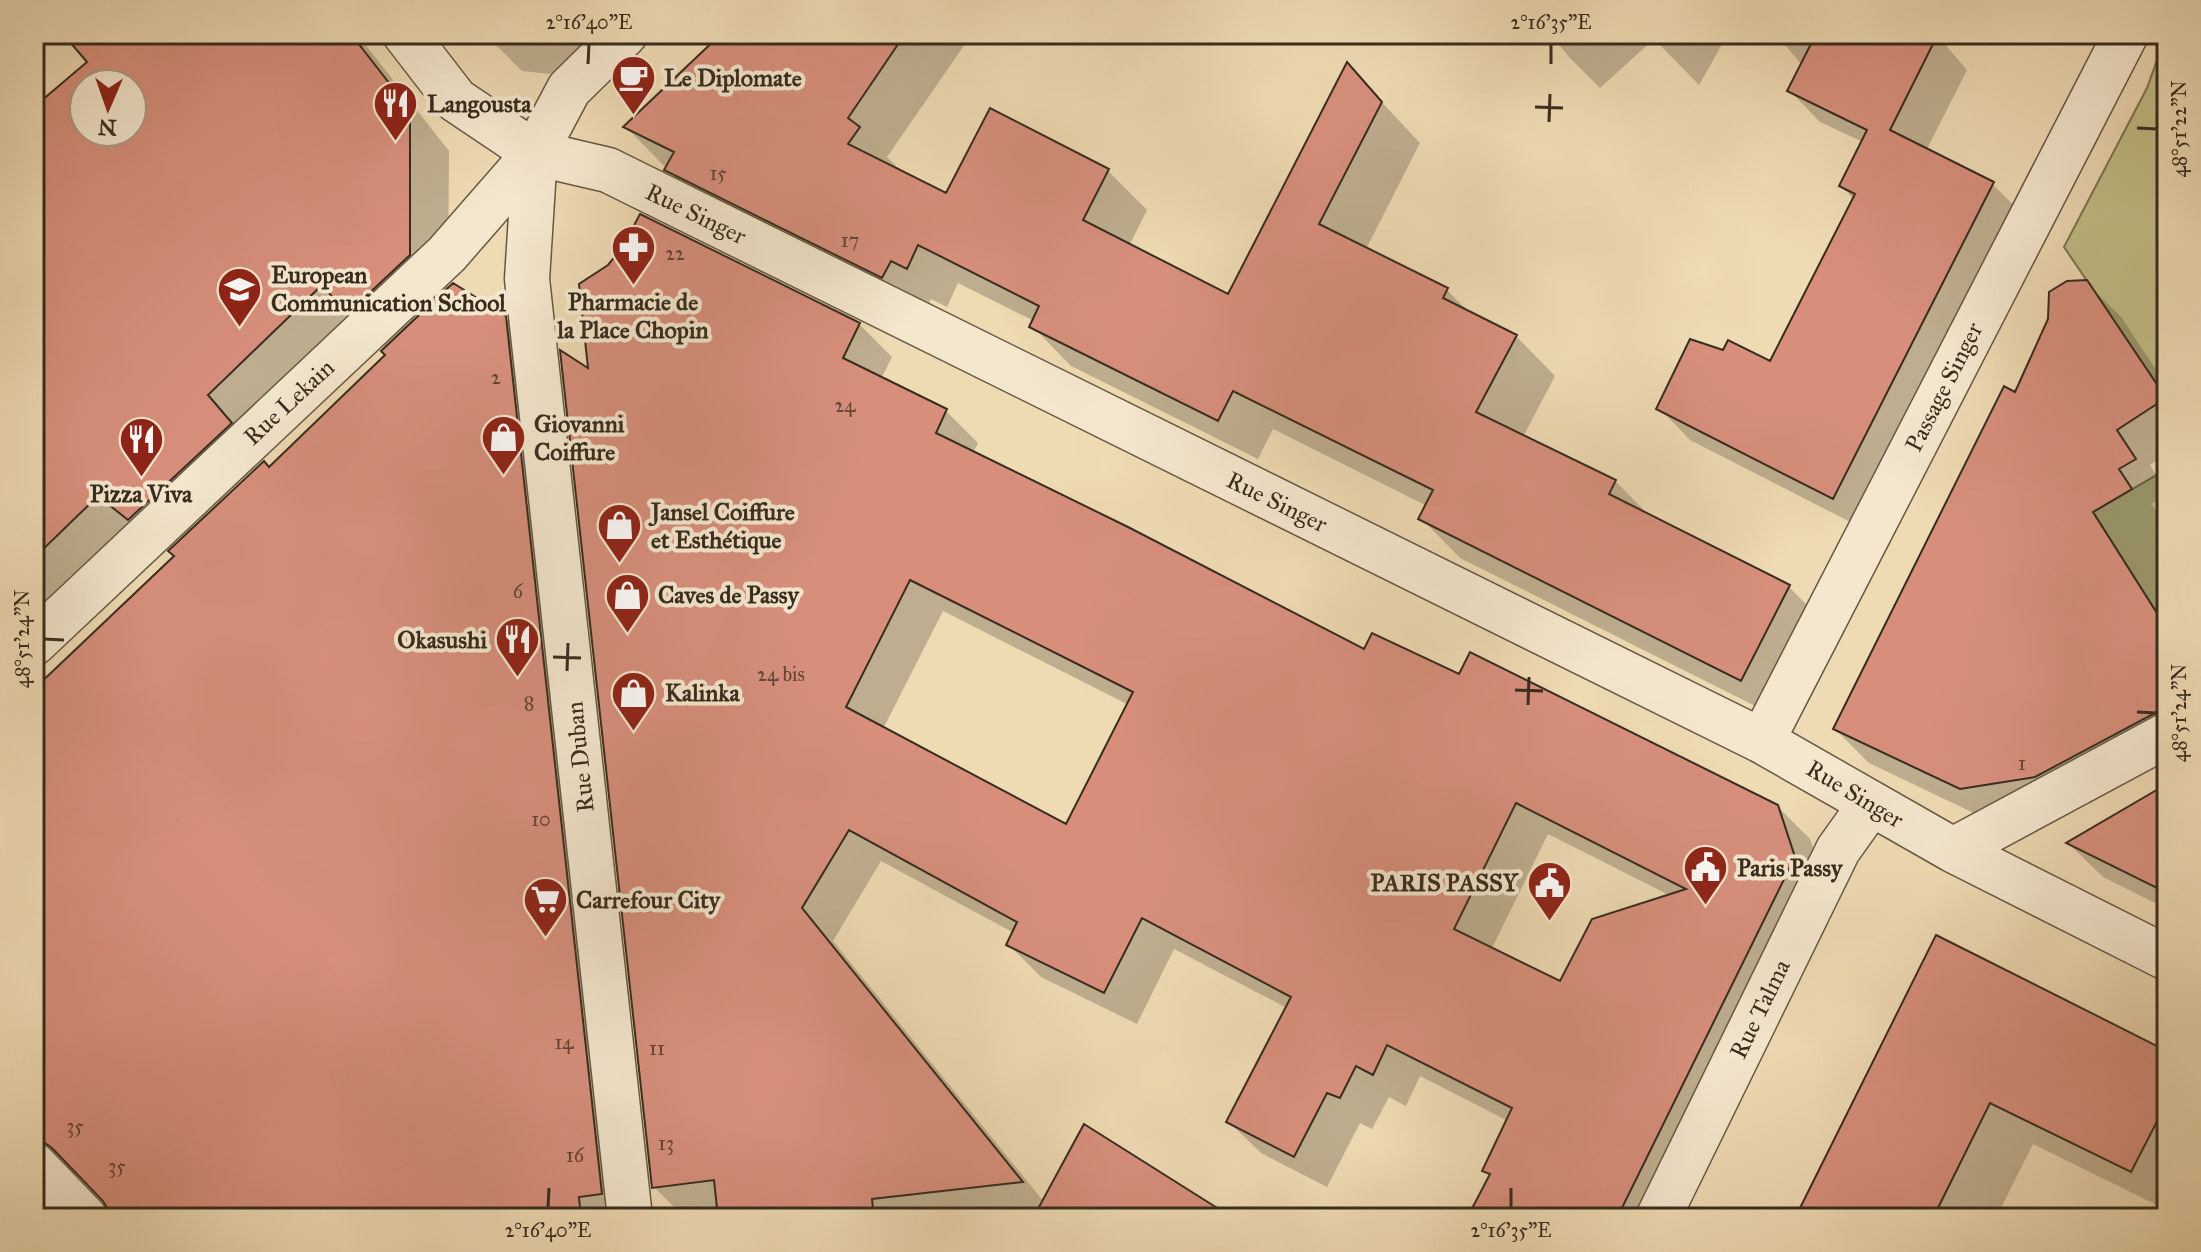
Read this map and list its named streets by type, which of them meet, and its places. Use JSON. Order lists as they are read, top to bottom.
{
  "streets": {
    "street": [
      "Rue Singer",
      "Passage Singer",
      "Rue Lekain",
      "Rue Duban",
      "Rue Talma"
    ]
  },
  "crossings": [
    ["Rue Singer", "Passage Singer"],
    ["Rue Singer", "Rue Lekain"],
    ["Rue Singer", "Rue Duban"],
    ["Rue Singer", "Rue Talma"],
    ["Rue Lekain", "Rue Duban"]
  ],
  "places": {
    "cafe": ["Le Diplomate"],
    "restaurant": ["Langousta", "Pizza Viva", "Okasushi"],
    "pharmacy": ["Pharmacie de la Place Chopin"],
    "school or university": ["European Communication School"],
    "shop": [
      "Giovanni Coiffure",
      "Jansel Coiffure et Esthétique",
      "Caves de Passy",
      "Kalinka"
    ],
    "public building": ["Paris Passy", "PARIS PASSY"],
    "supermarket": ["Carrefour City"]
  },
  "house_numbers": [
    "15",
    "17",
    "22",
    "2",
    "24",
    "6",
    "24 bis",
    "8",
    "1",
    "10",
    "14",
    "11",
    "35",
    "13",
    "16",
    "35"
  ],
  "north": "bottom",
  "coordinates": [
    "2°16'40\"E",
    "2°16'35\"E",
    "48°51'22\"N",
    "48°51'24\"N"
  ]
}
